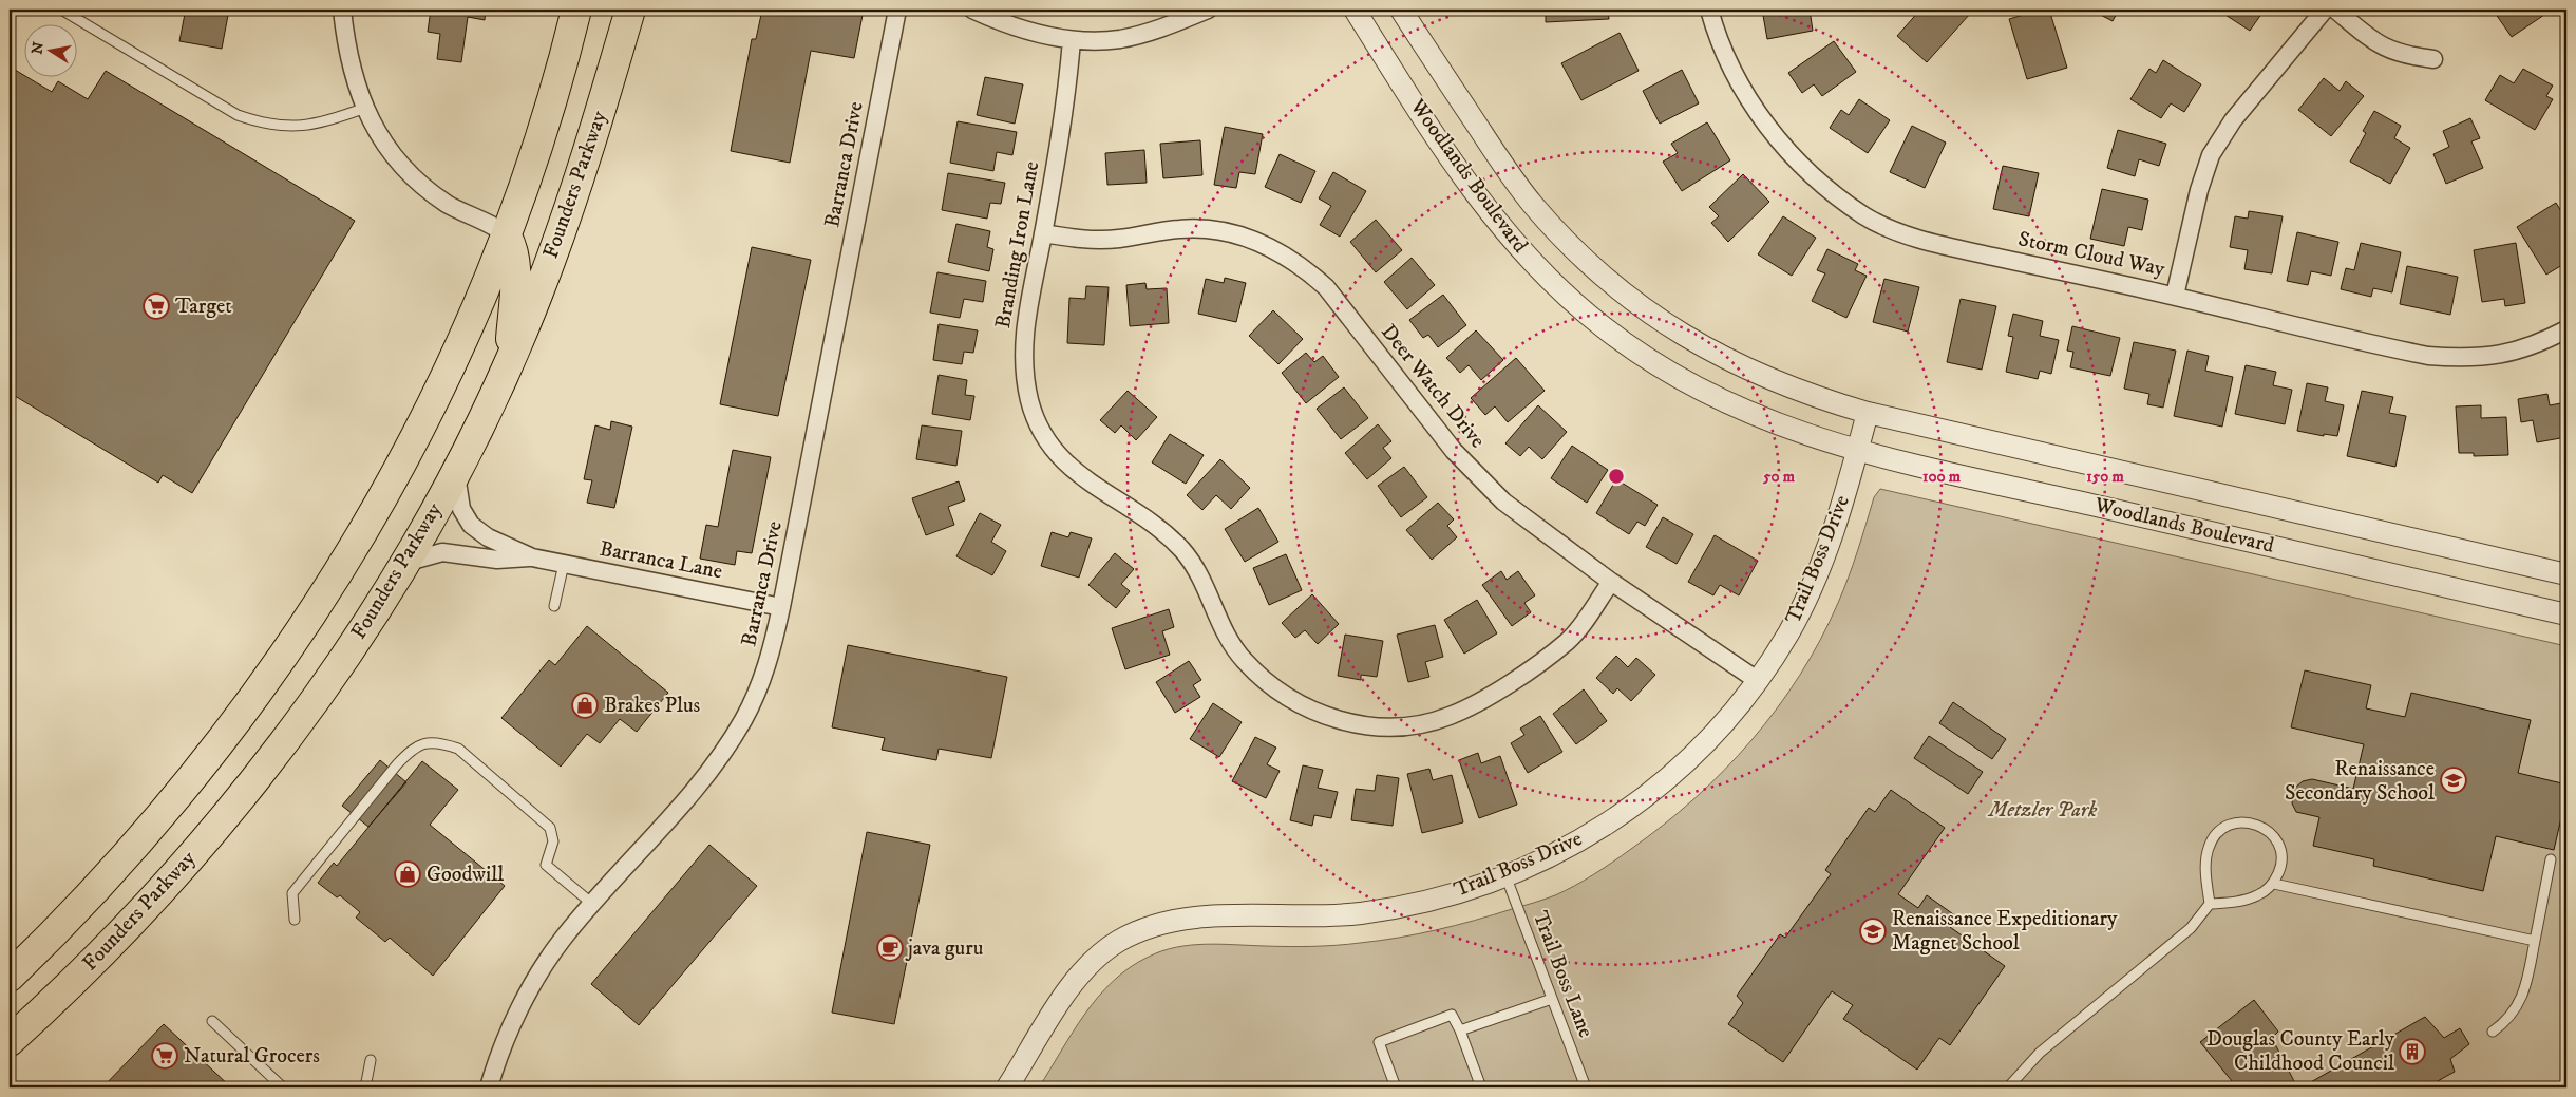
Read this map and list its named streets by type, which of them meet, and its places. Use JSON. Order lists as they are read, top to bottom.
{
  "streets": {
    "highway": ["Founders Parkway"],
    "street": [
      "Barranca Drive",
      "Woodlands Boulevard",
      "Branding Iron Lane",
      "Storm Cloud Way",
      "Deer Watch Drive",
      "Trail Boss Drive",
      "Barranca Lane"
    ],
    "lane": ["Trail Boss Lane"]
  },
  "crossings": [
    ["Barranca Drive", "Barranca Lane"],
    ["Woodlands Boulevard", "Trail Boss Drive"],
    ["Founders Parkway", "Barranca Lane"],
    ["Branding Iron Lane", "Deer Watch Drive"],
    ["Deer Watch Drive", "Trail Boss Drive"],
    ["Trail Boss Drive", "Trail Boss Lane"]
  ],
  "parks": ["Metzler Park"],
  "places": {
    "supermarket": ["Target", "Natural Grocers"],
    "shop": ["Brakes Plus", "Goodwill"],
    "school or university": ["Renaissance Secondary School", "Renaissance Expeditionary Magnet School"],
    "cafe": ["java guru"],
    "building": ["Douglas County Early Childhood Council"]
  },
  "north": "left",
  "rings": ["50 m", "100 m", "150 m"]
}
